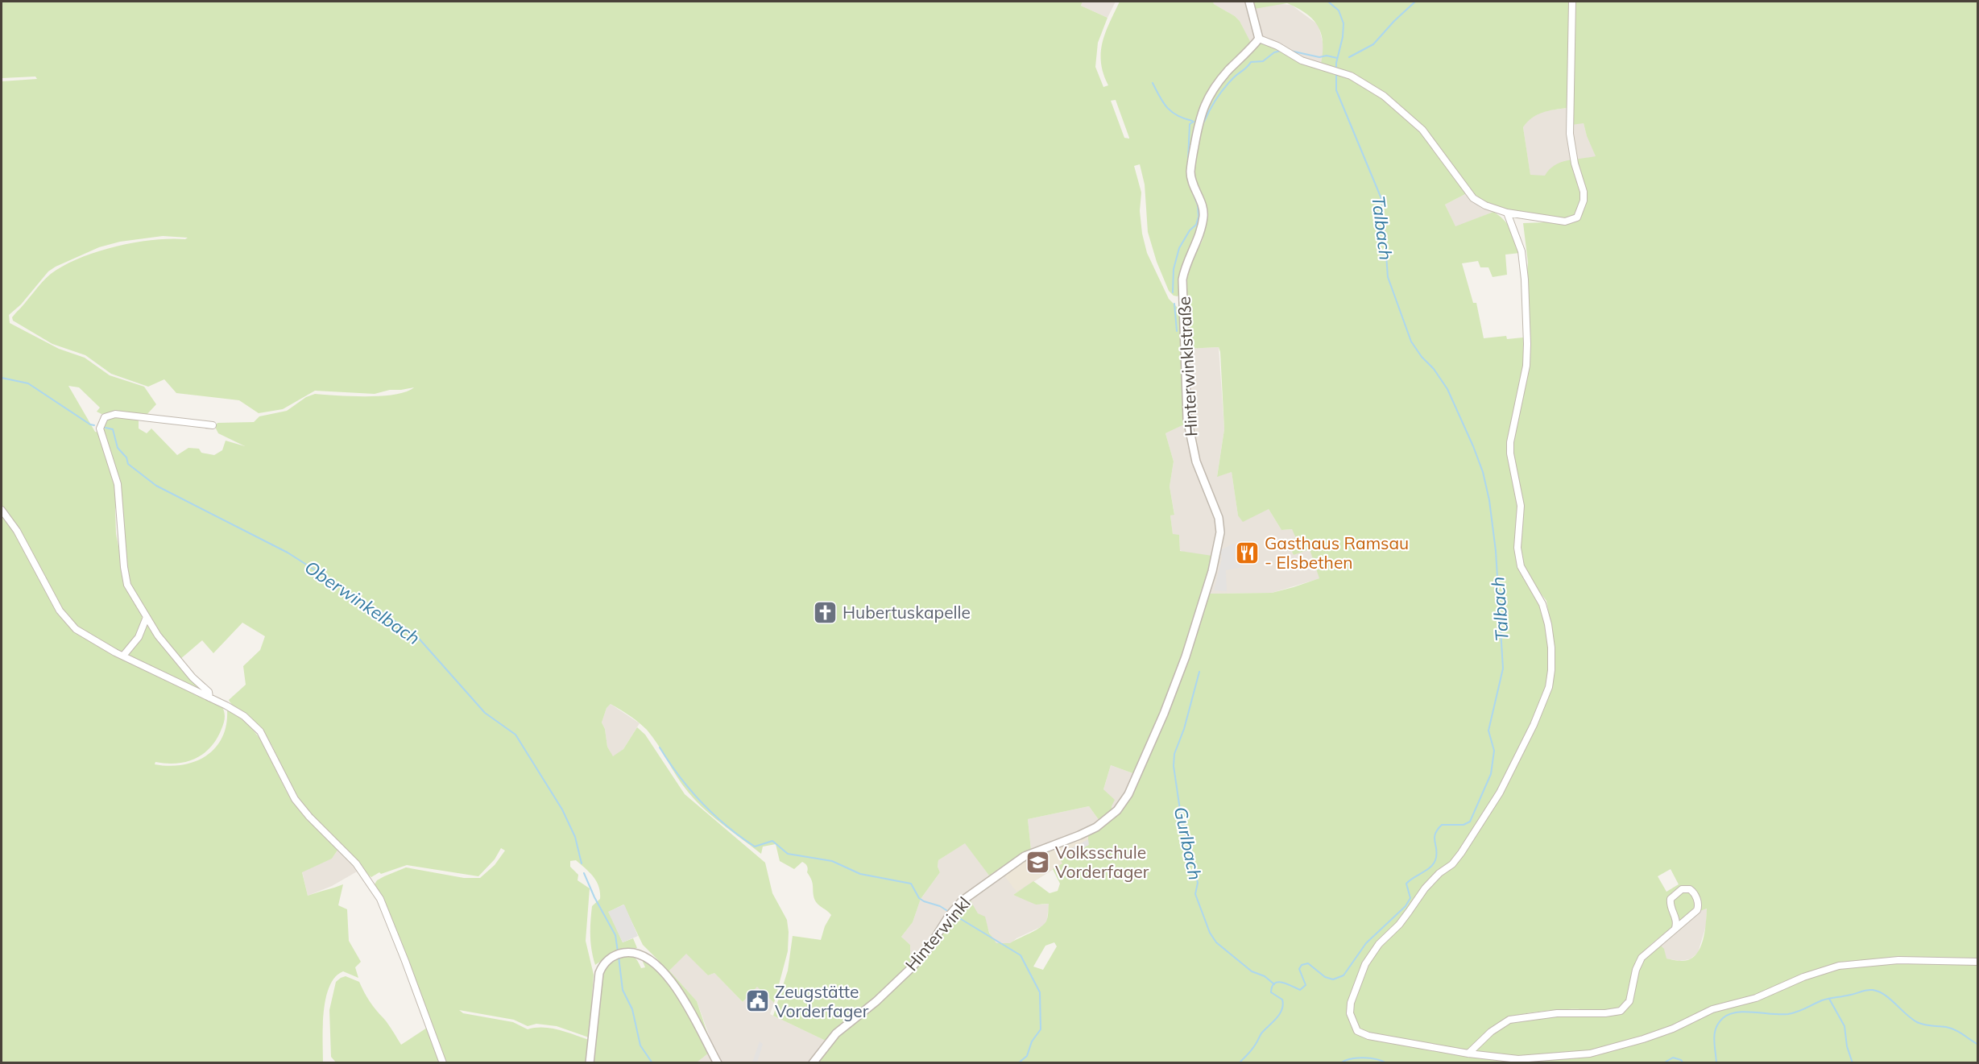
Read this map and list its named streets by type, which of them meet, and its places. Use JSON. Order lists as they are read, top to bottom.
{
  "streets": {
    "street": ["Hinterwinklstraße", "Hinterwinkl"]
  },
  "crossings": [
    ["Hinterwinklstraße", "Hinterwinkl"]
  ],
  "water": ["Talbach", "Oberwinkelbach", "Gurlbach"],
  "places": {
    "restaurant": ["Gasthaus Ramsau - Elsbethen"],
    "church": ["Hubertuskapelle"],
    "school or university": ["Volksschule Vorderfager"],
    "public building": ["Zeugstätte Vorderfager"]
  }
}
